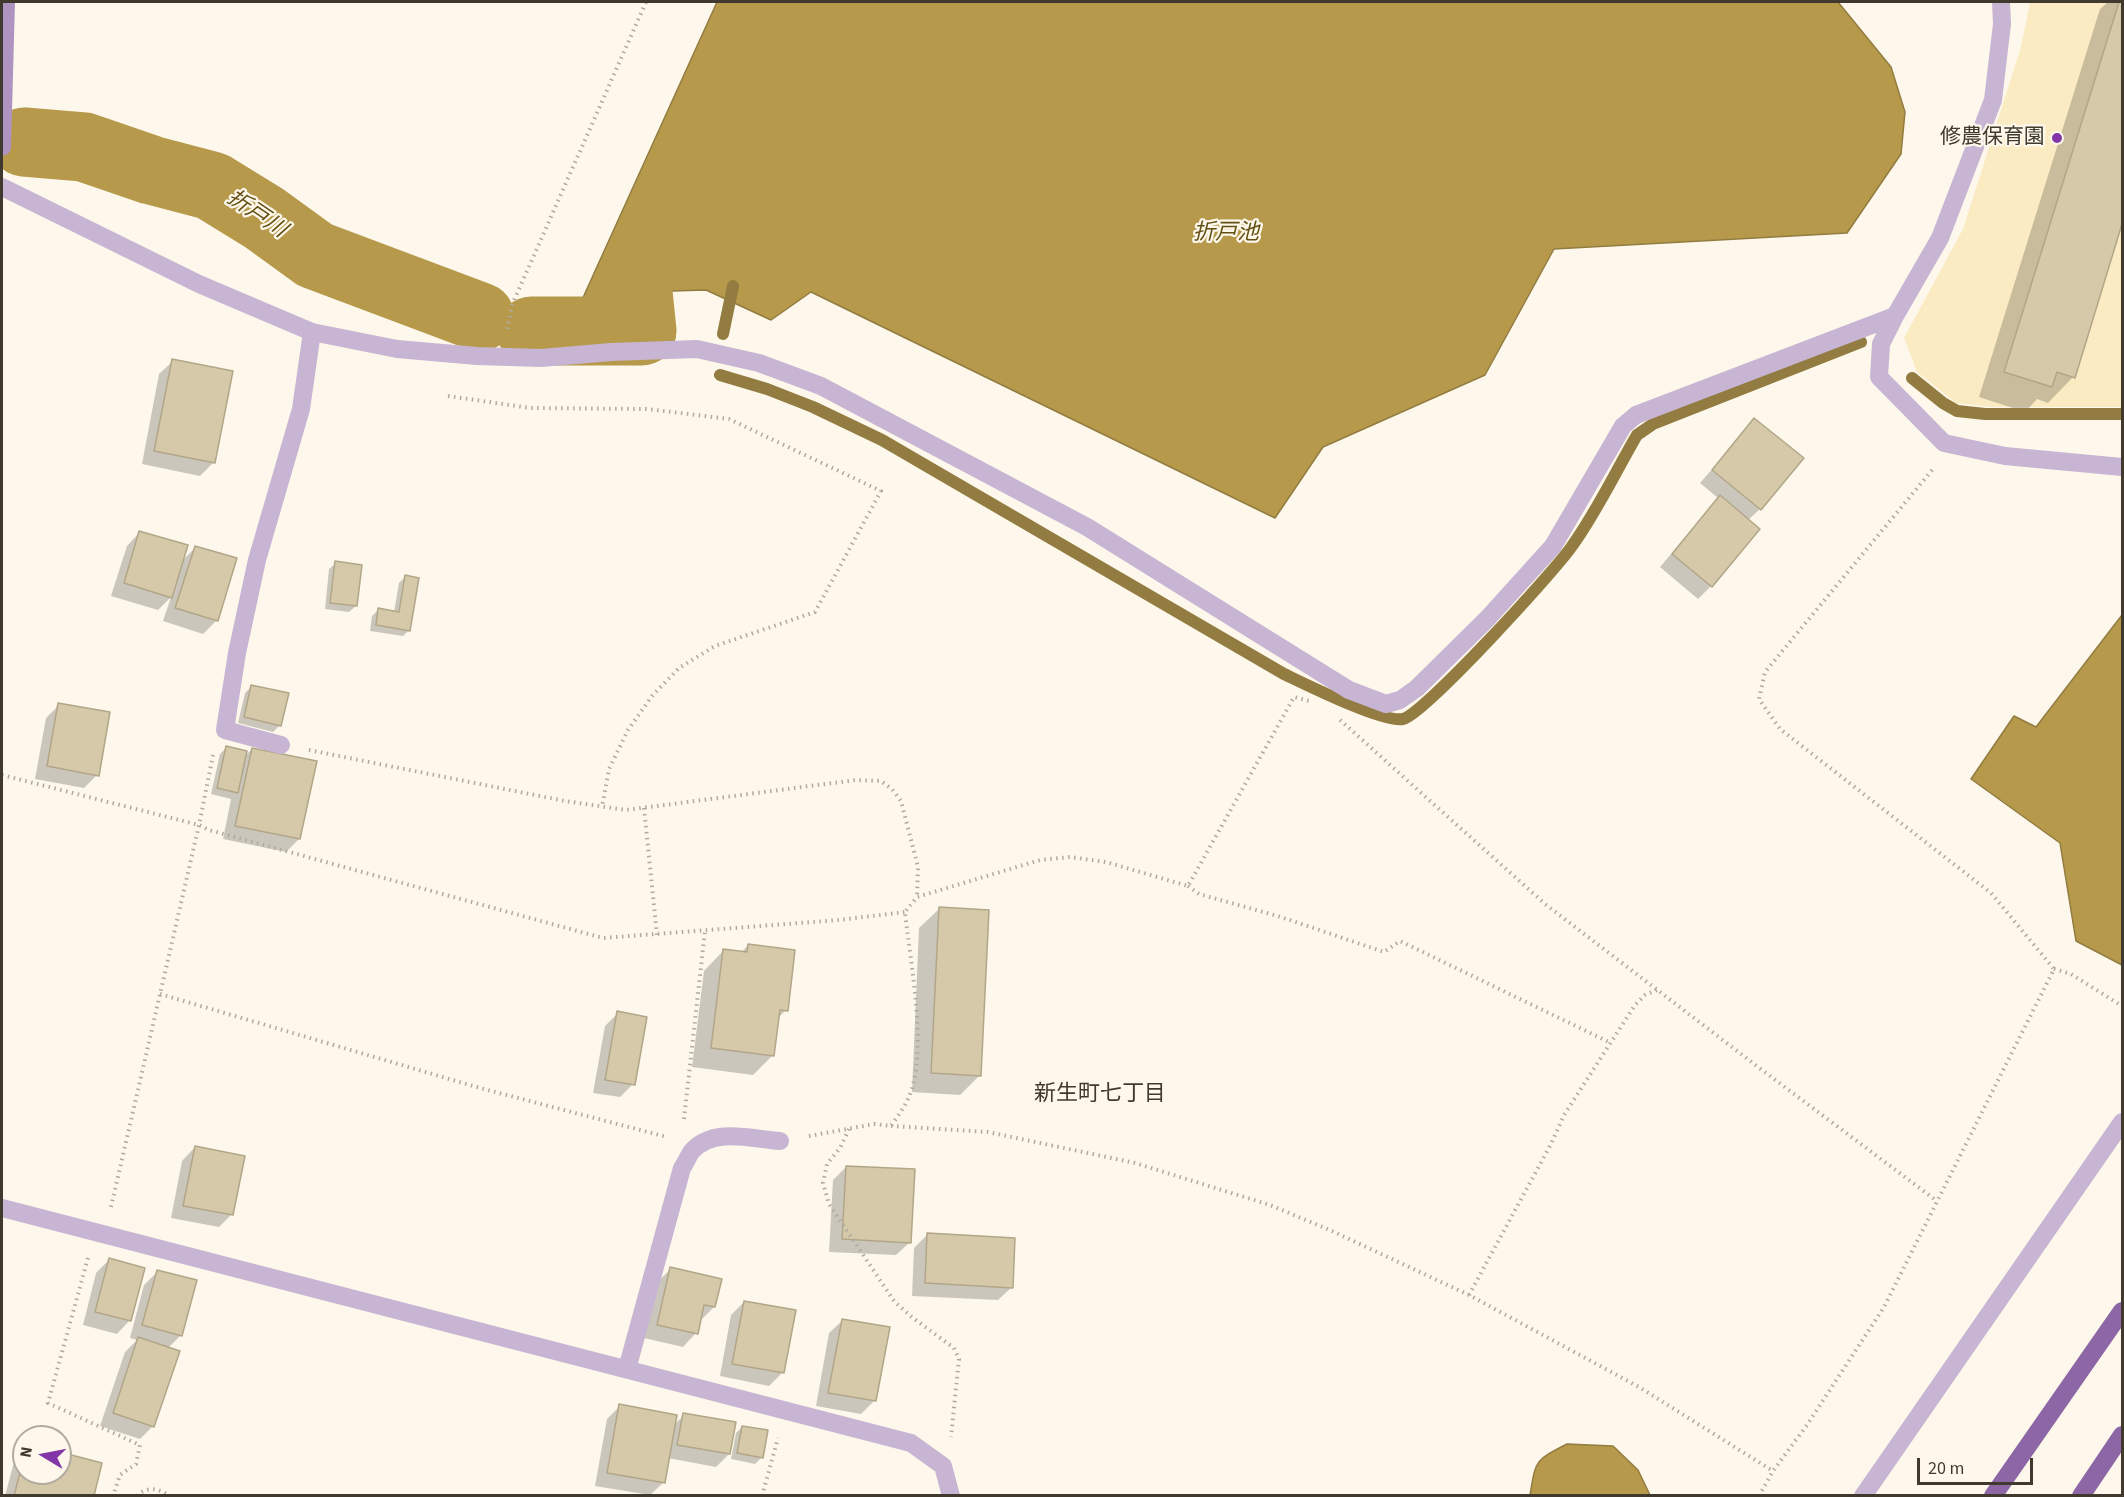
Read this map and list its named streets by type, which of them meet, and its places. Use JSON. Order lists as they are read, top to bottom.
{
  "districts": ["新生町七丁目"],
  "water": ["折戸川", "折戸池"],
  "places": ["修農保育園"],
  "scale_bar": "20 m",
  "north": "left"
}
